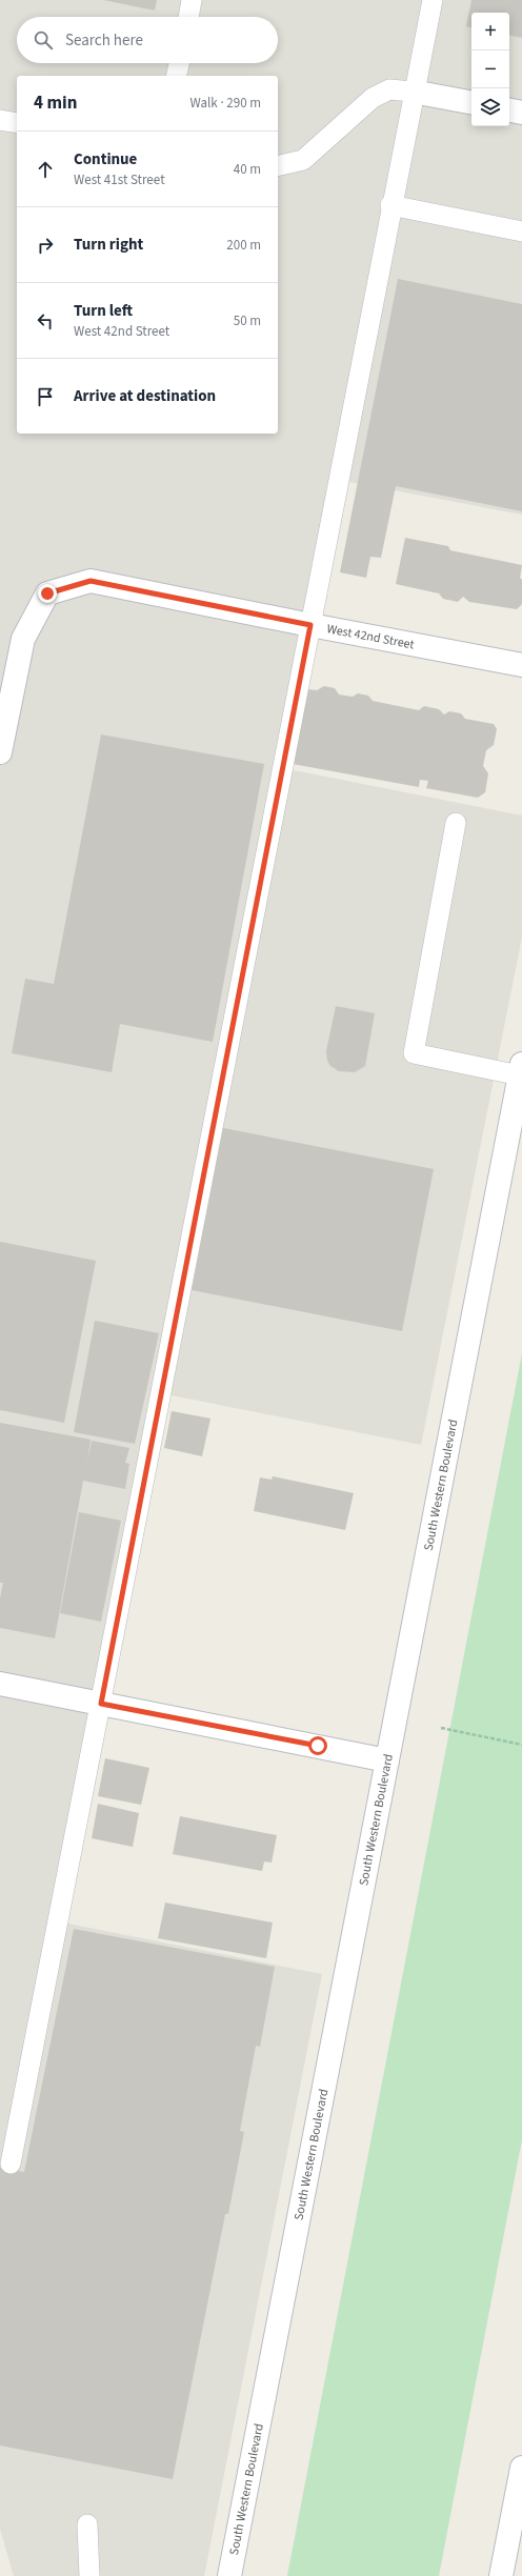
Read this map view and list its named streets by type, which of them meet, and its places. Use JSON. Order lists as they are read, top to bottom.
{
  "streets": {
    "street": ["West 42nd Street", "South Western Boulevard"]
  },
  "page": {
    "map_buttons": ["+", "−"],
    "search": "Search here",
    "heading": ["4 min", "Walk · 290 m"],
    "list": [
      ["Continue", "West 41st Street", "40 m"],
      ["Turn right", "200 m"],
      ["Turn left", "West 42nd Street", "50 m"],
      "Arrive at destination"
    ]
  }
}
